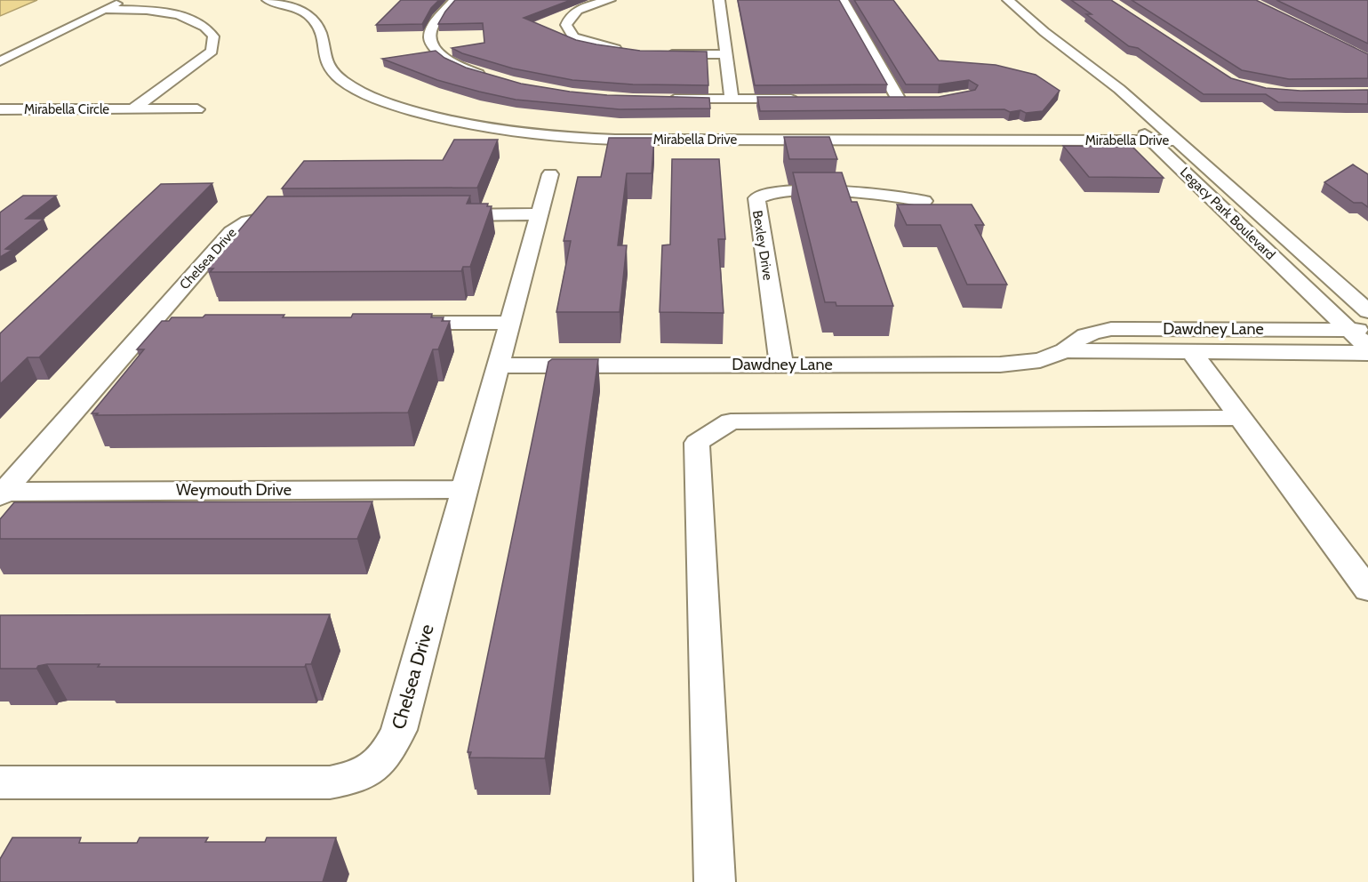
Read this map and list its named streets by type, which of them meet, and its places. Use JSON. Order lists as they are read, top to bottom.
{
  "streets": {
    "street": [
      "Mirabella Circle",
      "Mirabella Drive",
      "Legacy Park Boulevard",
      "Bexley Drive",
      "Chelsea Drive",
      "Dawdney Lane",
      "Weymouth Drive"
    ]
  },
  "crossings": [
    ["Mirabella Drive", "Legacy Park Boulevard"],
    ["Legacy Park Boulevard", "Dawdney Lane"],
    ["Bexley Drive", "Dawdney Lane"],
    ["Chelsea Drive", "Dawdney Lane"],
    ["Chelsea Drive", "Weymouth Drive"]
  ]
}
